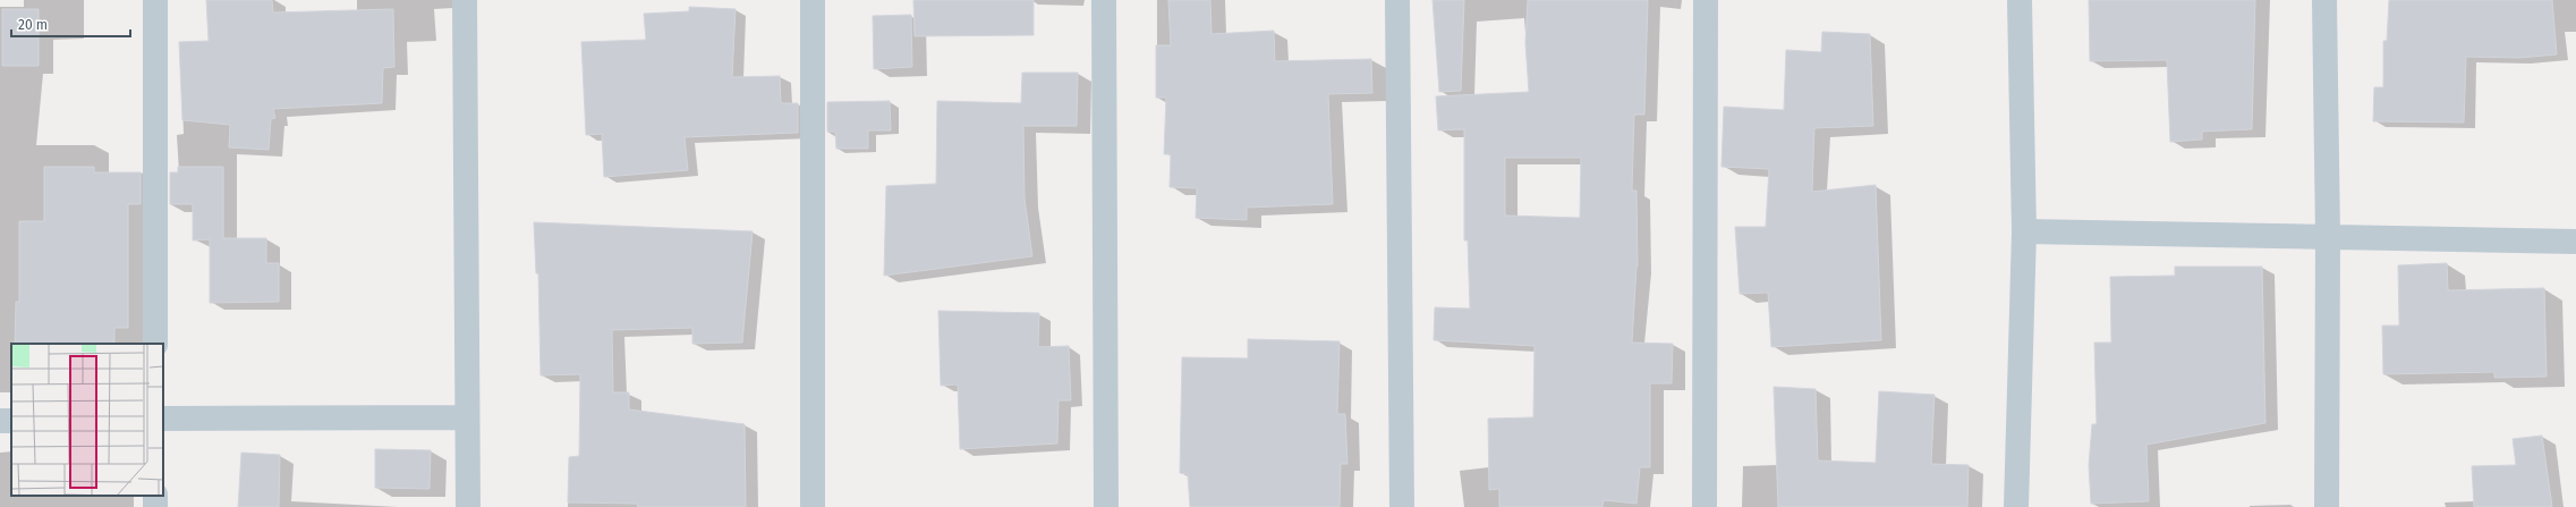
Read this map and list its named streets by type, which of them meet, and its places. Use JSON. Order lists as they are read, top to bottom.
{
  "scale_bar": "20 m"
}
